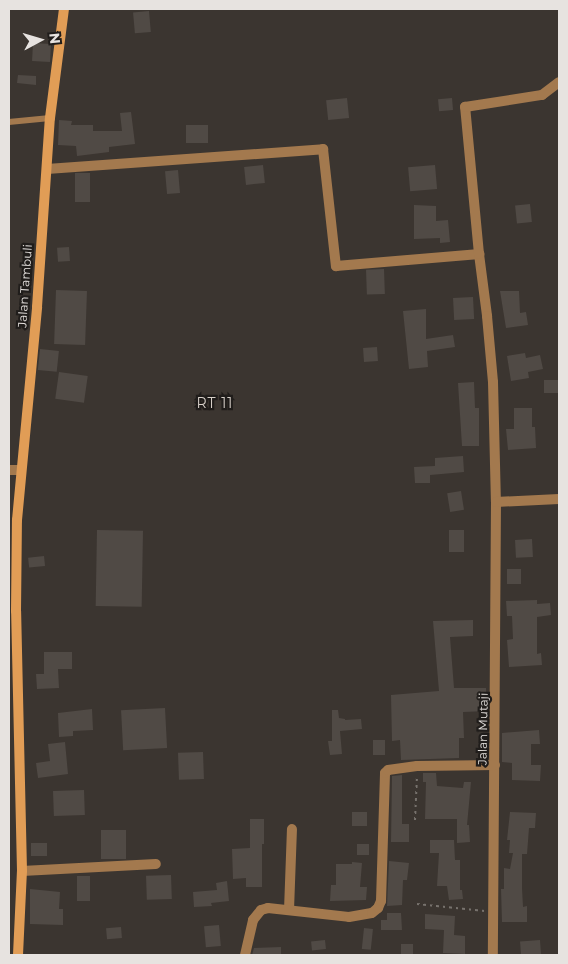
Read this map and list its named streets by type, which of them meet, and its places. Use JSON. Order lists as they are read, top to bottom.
{
  "streets": {
    "street": ["Jalan Tambuli", "Jalan Mutaji"]
  },
  "districts": ["RT 11"],
  "north": "right"
}
